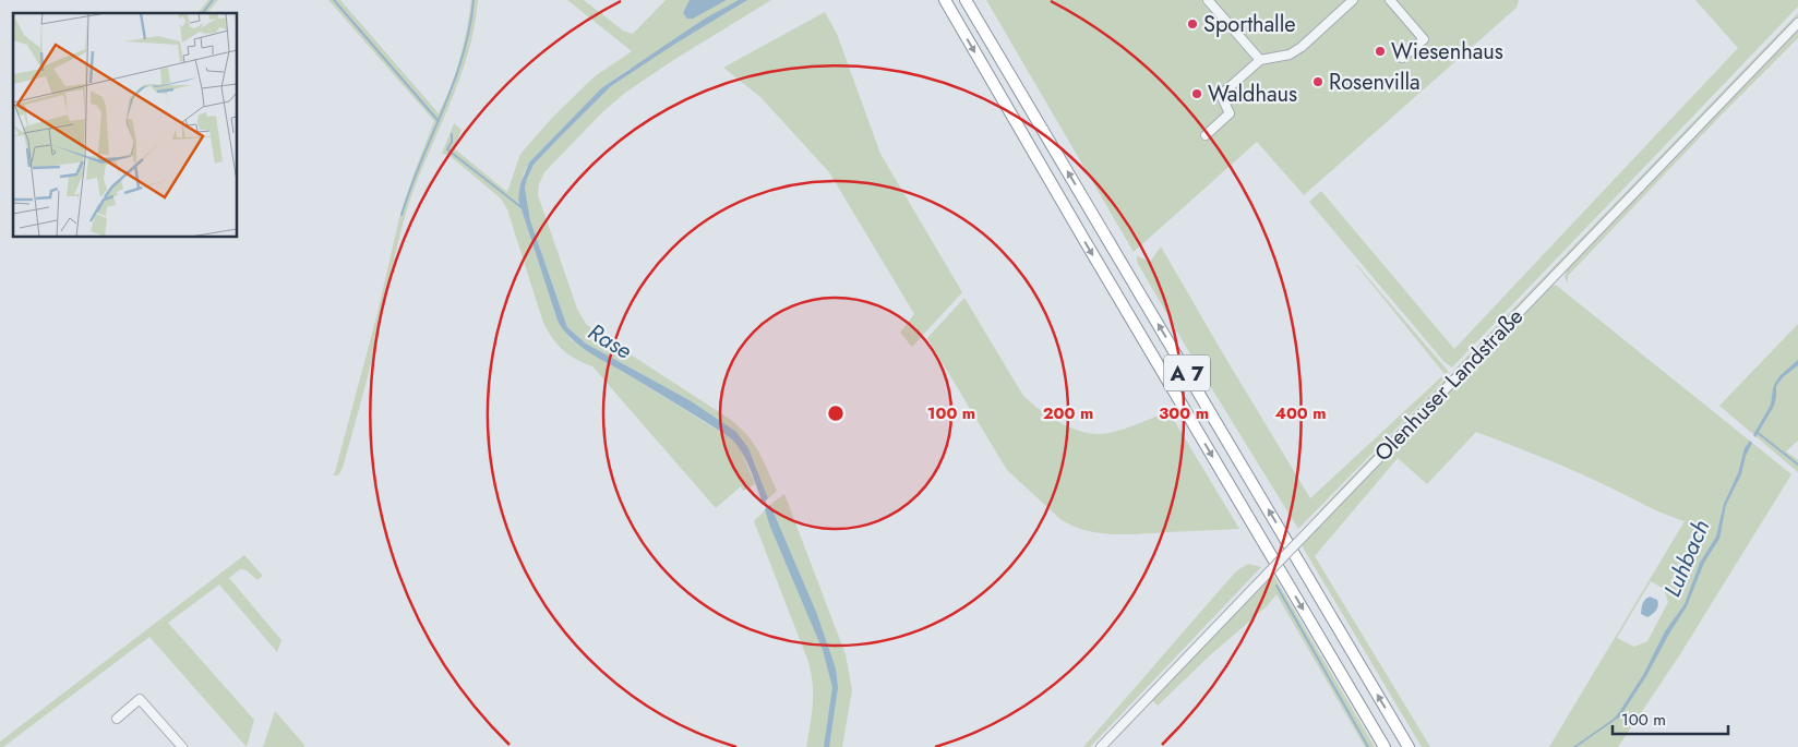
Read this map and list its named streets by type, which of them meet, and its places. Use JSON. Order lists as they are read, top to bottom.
{
  "streets": {
    "highway": ["A 7"],
    "street": ["Olenhuser Landstraße"]
  },
  "water": ["Rase", "Luhbach"],
  "places": [
    "Sporthalle",
    "Wiesenhaus",
    "Rosenvilla",
    "Waldhaus"
  ],
  "scale_bar": "100 m",
  "rings": [
    "100 m",
    "200 m",
    "300 m",
    "400 m"
  ]
}
